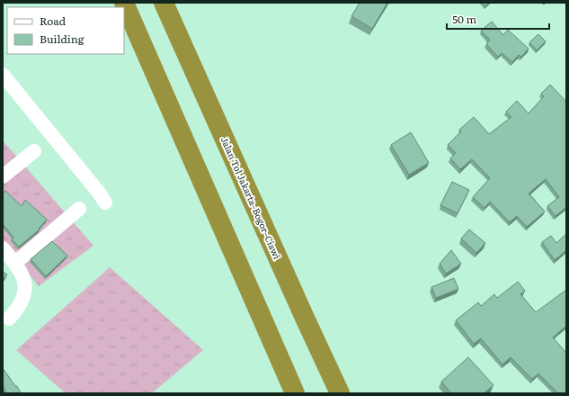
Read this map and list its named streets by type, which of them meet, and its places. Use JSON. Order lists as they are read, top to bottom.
{
  "streets": {
    "highway": ["Jalan Tol Jakarta–Bogor–Ciawi"]
  },
  "legend": ["Road", "Building"],
  "scale_bar": "50 m"
}
